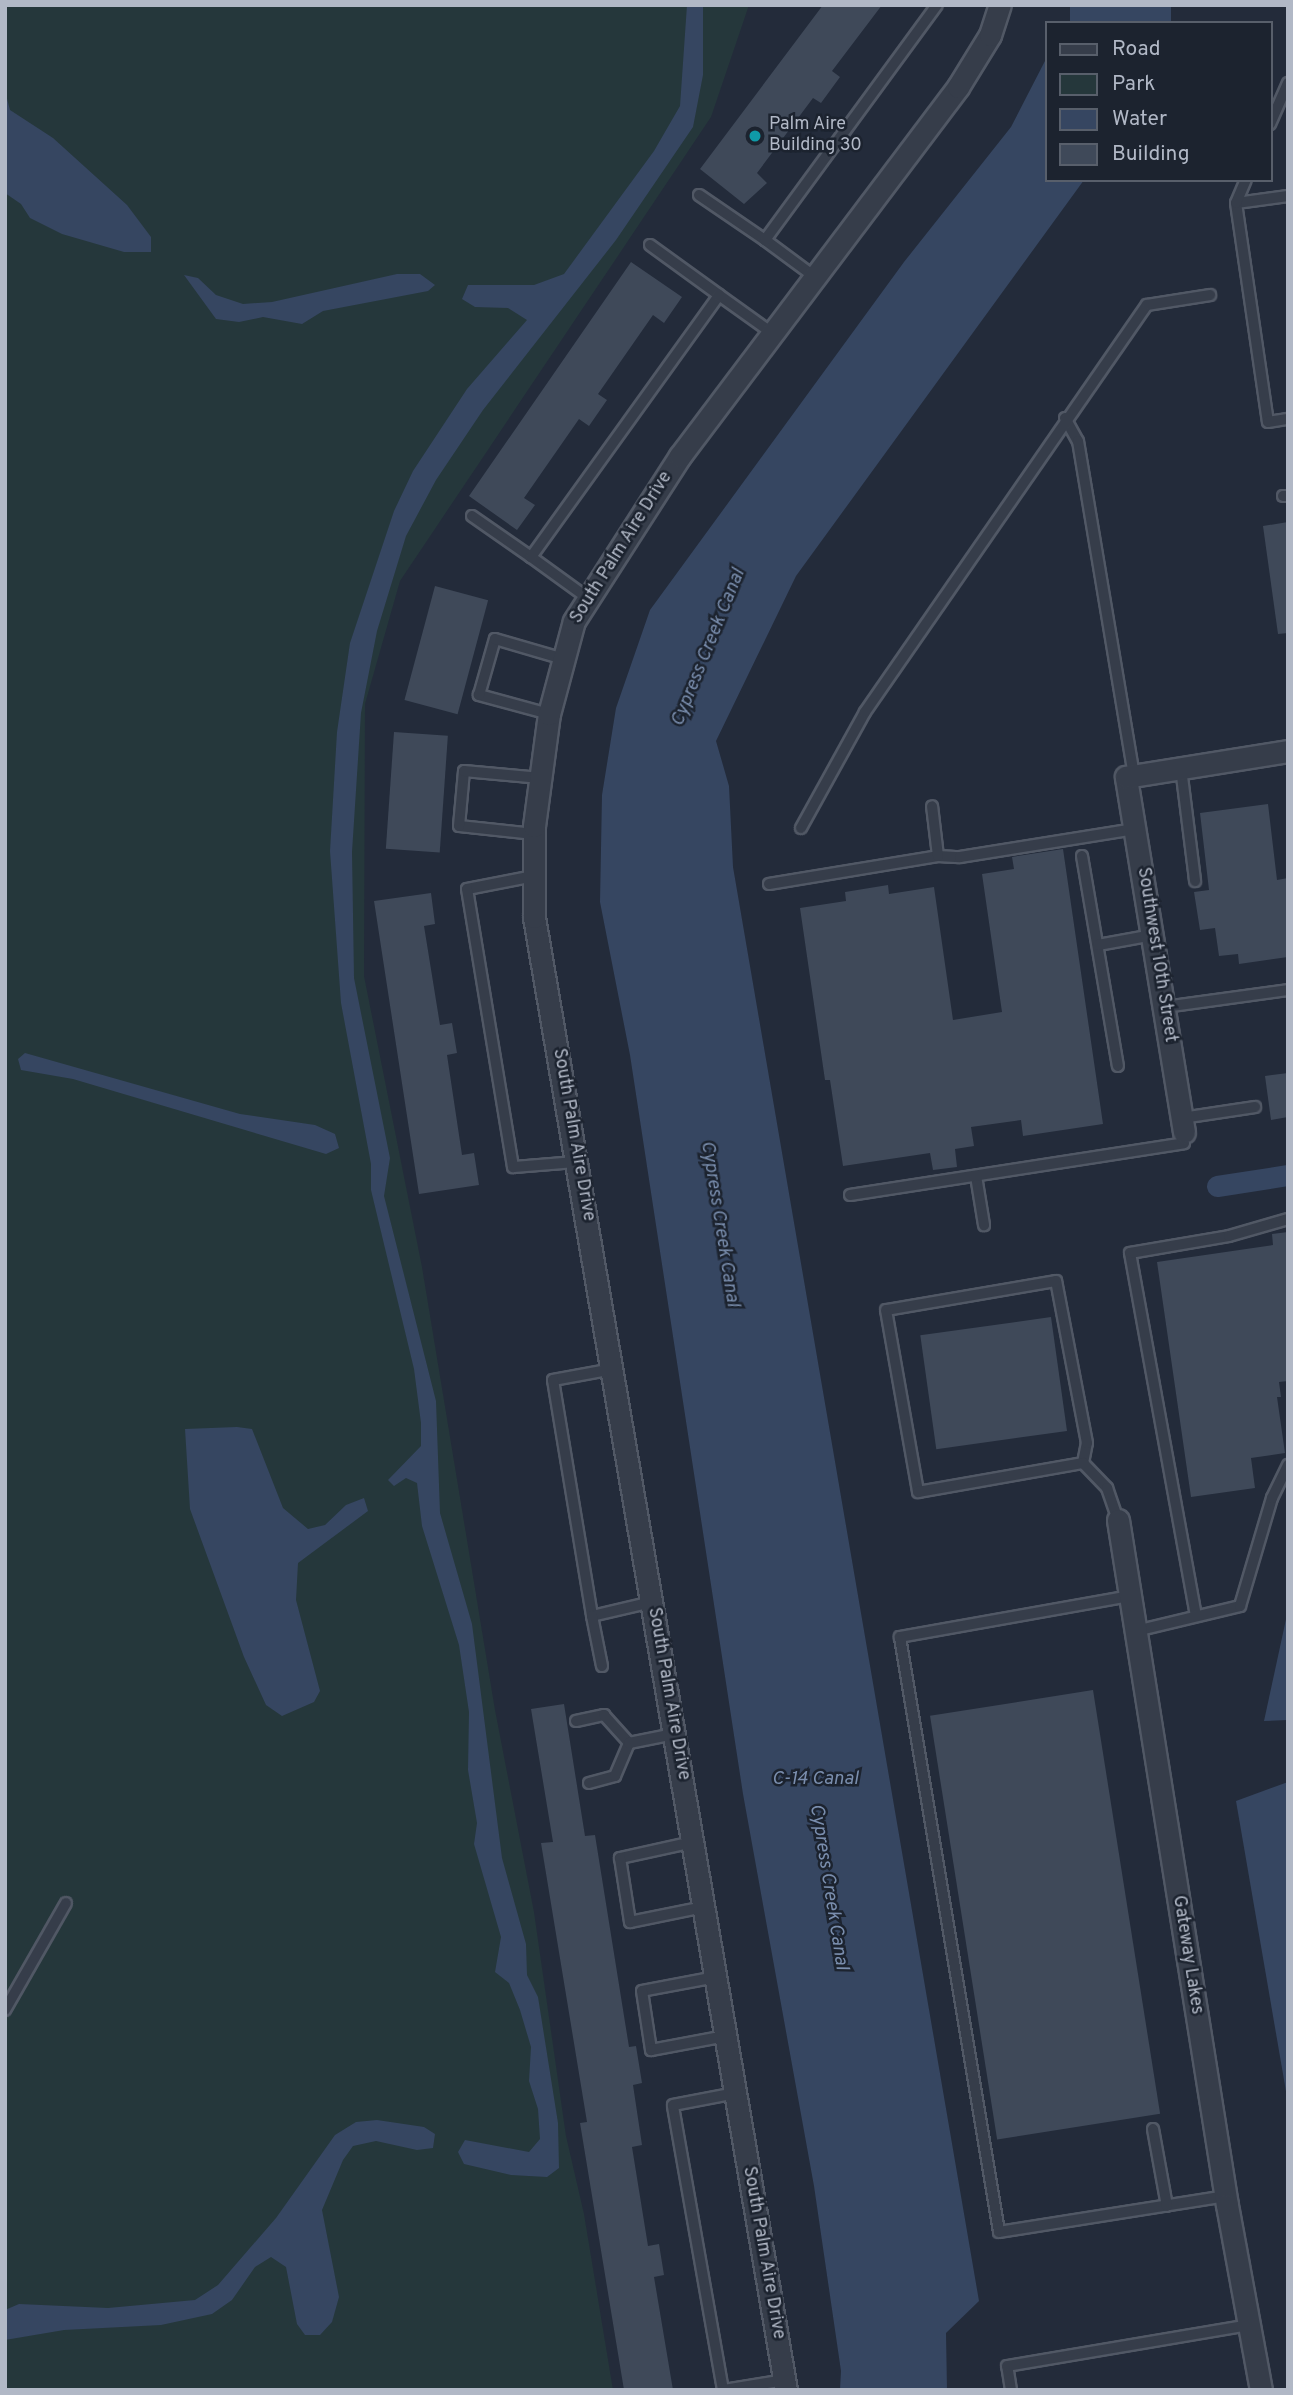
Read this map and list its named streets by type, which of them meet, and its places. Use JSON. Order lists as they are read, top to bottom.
{
  "streets": {
    "street": ["South Palm Aire Drive", "Southwest 10th Street", "Gateway Lakes"]
  },
  "water": ["Cypress Creek Canal", "C-14 Canal"],
  "places": ["Palm Aire Building 30"],
  "legend": [
    "Road",
    "Park",
    "Water",
    "Building"
  ]
}
